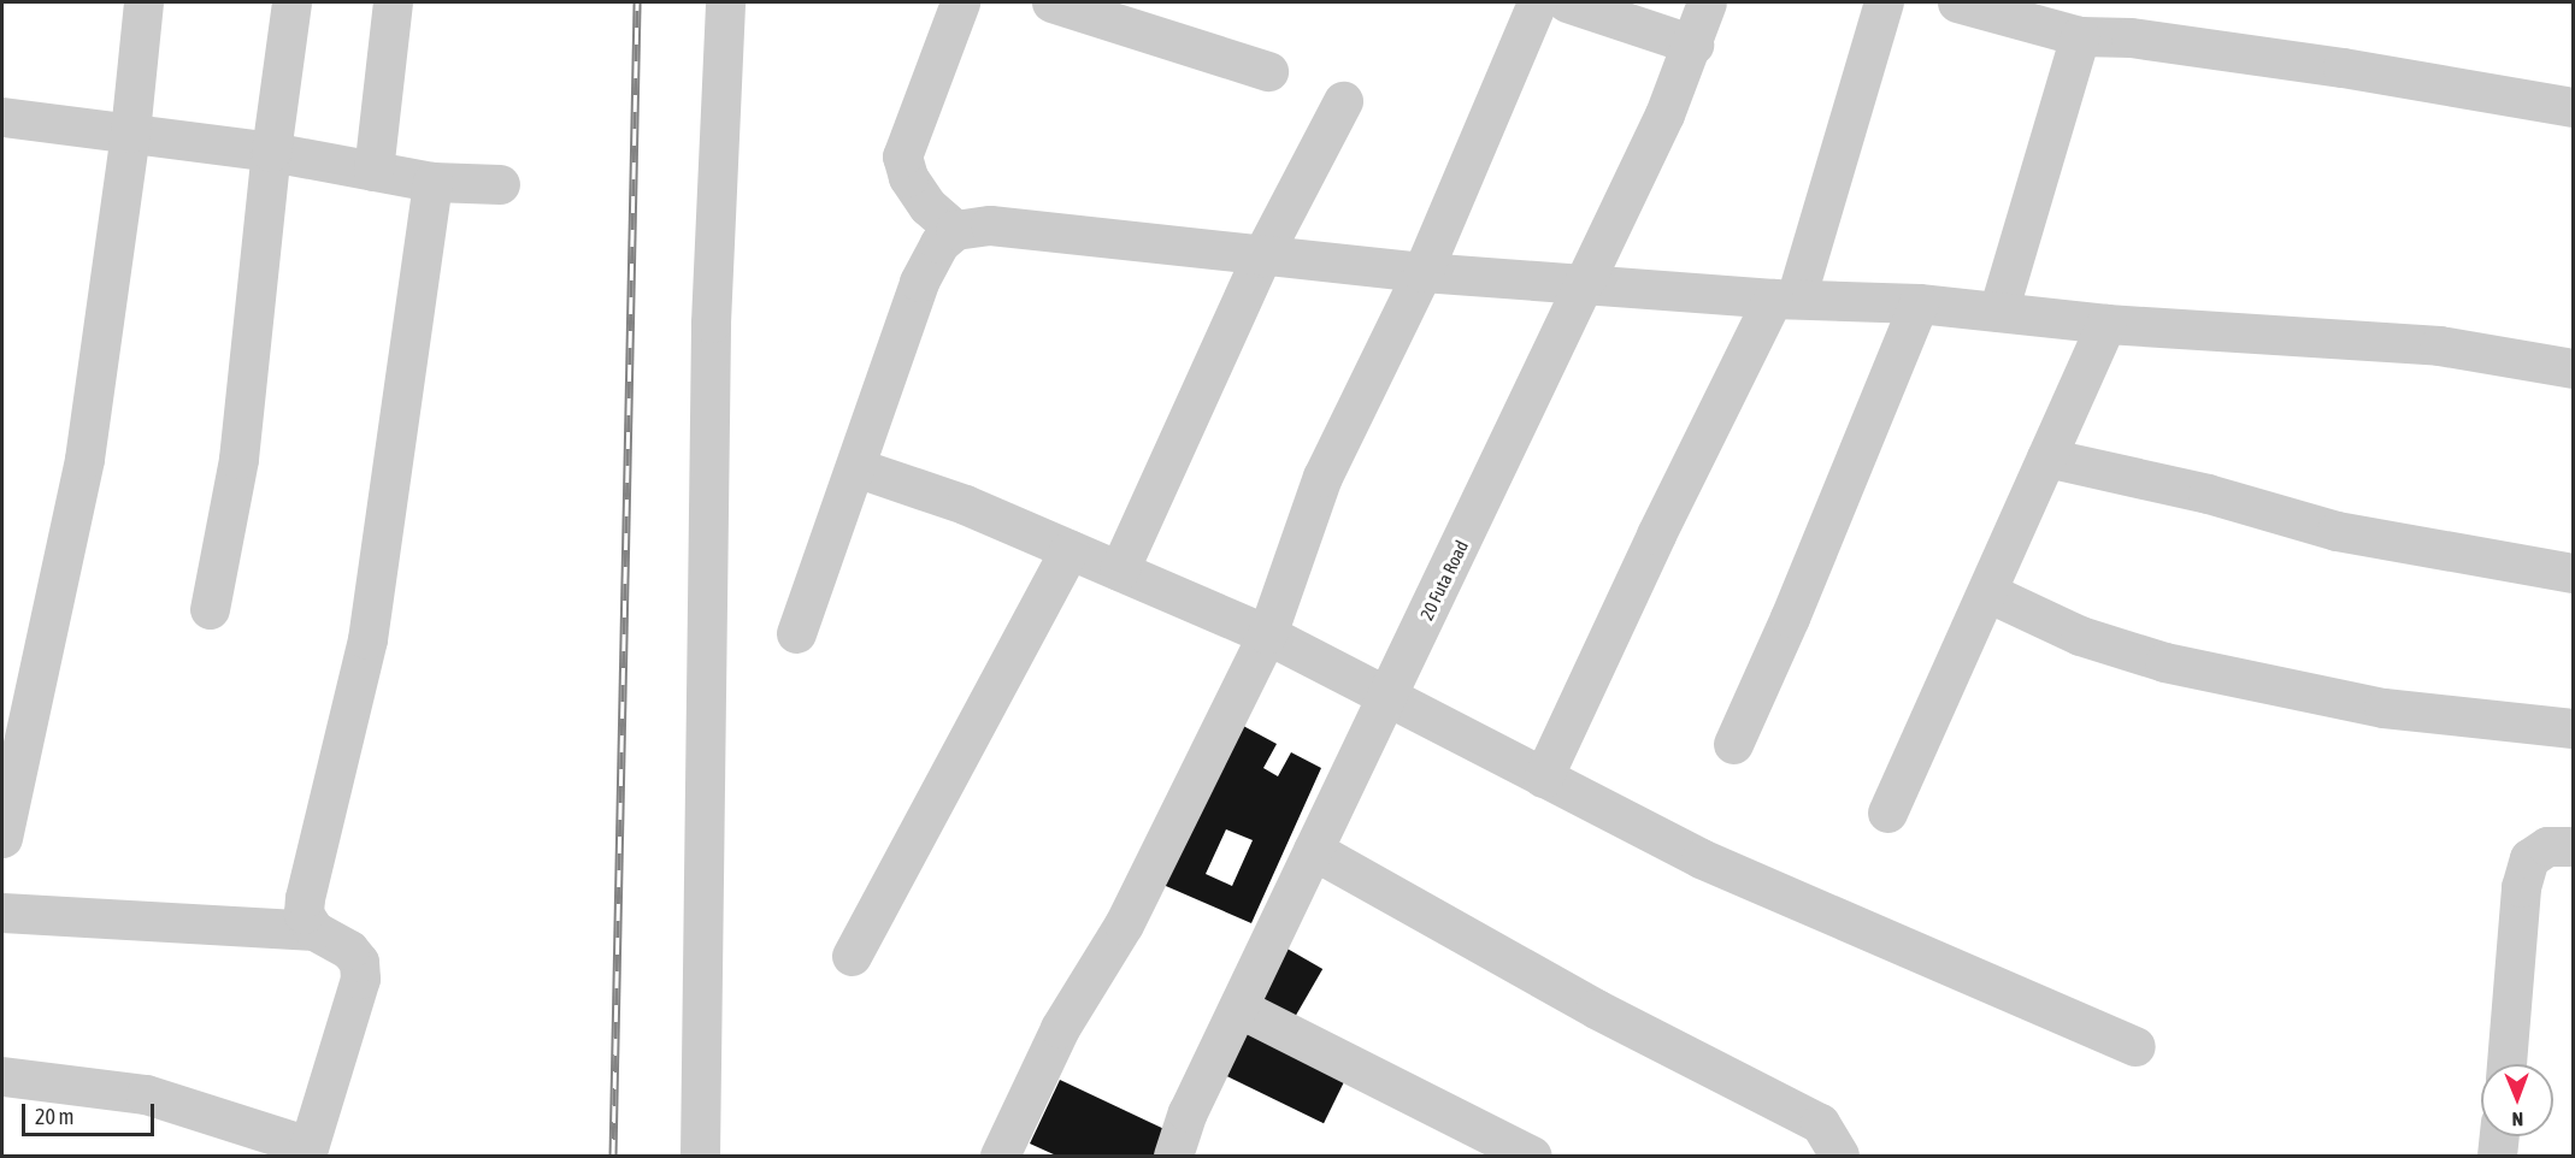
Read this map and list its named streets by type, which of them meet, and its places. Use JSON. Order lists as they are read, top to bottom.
{
  "streets": {
    "street": ["20 Futa Road"]
  },
  "scale_bar": "20 m",
  "north": "bottom"
}
